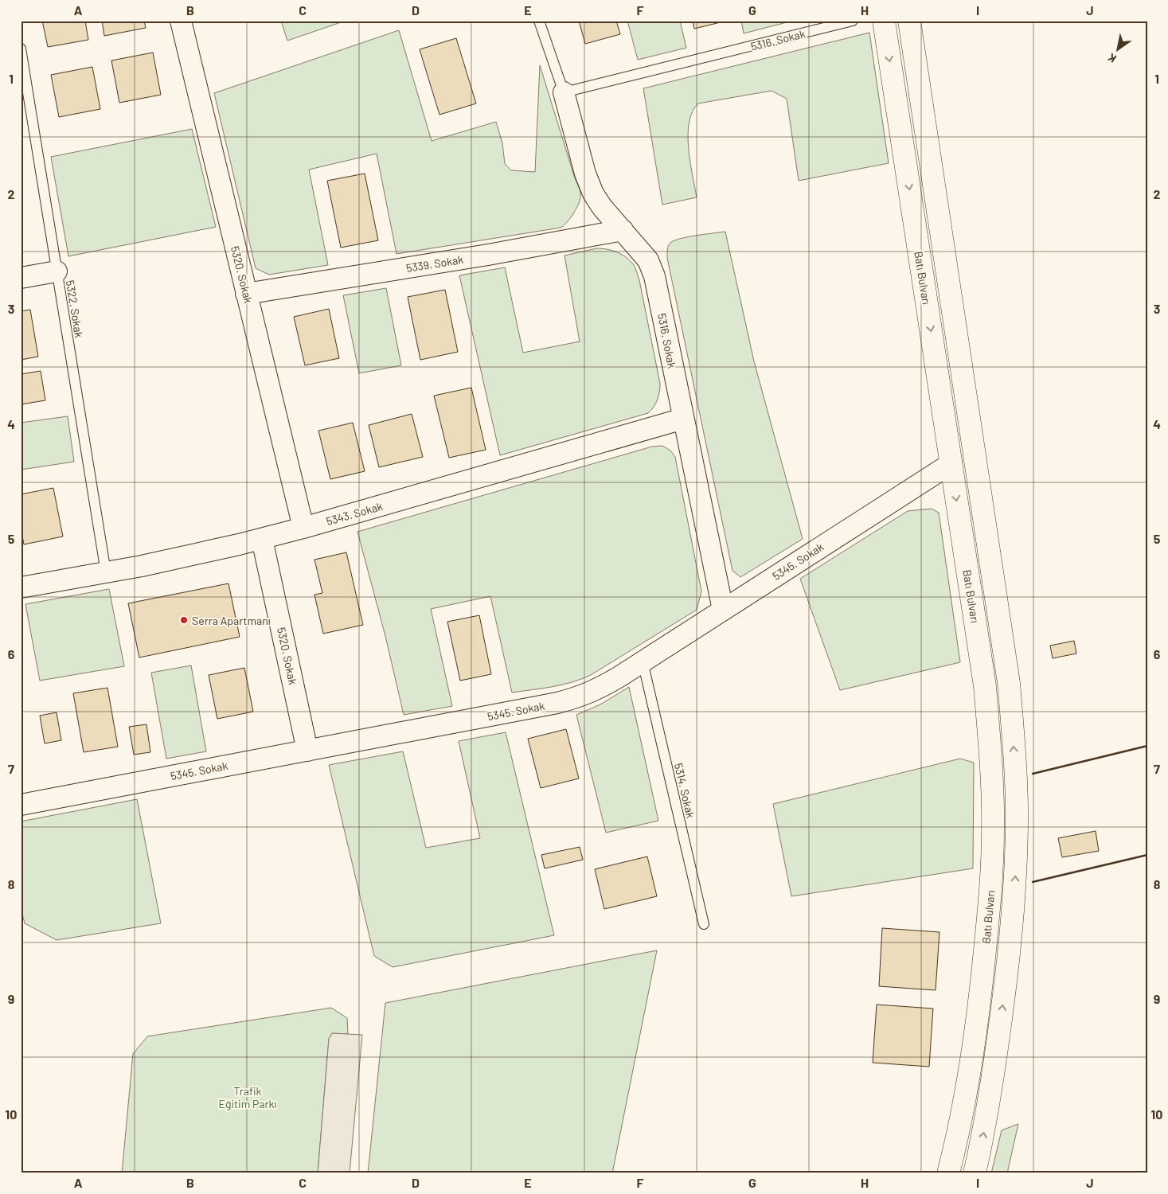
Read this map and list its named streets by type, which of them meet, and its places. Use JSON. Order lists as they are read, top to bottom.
{
  "streets": {
    "street": [
      "5316. Sokak",
      "5339. Sokak",
      "5320. Sokak",
      "Batı Bulvarı",
      "5343. Sokak",
      "5345. Sokak"
    ],
    "lane": ["5322. Sokak", "5314. Sokak"]
  },
  "crossings": [
    ["5316. Sokak", "5339. Sokak"],
    ["5316. Sokak", "5343. Sokak"],
    ["5316. Sokak", "5345. Sokak"],
    ["5339. Sokak", "5320. Sokak"],
    ["5320. Sokak", "5343. Sokak"],
    ["5320. Sokak", "5345. Sokak"],
    ["Batı Bulvarı", "5345. Sokak"],
    ["5322. Sokak", "5343. Sokak"],
    ["5345. Sokak", "5314. Sokak"]
  ],
  "parks": ["Trafik Eğitim Parkı"],
  "places": ["Serra Apartmanı"],
  "north": "bottom left",
  "grid": {
    "columns": [
      "A",
      "B",
      "C",
      "D",
      "E",
      "F",
      "G",
      "H",
      "I",
      "J"
    ],
    "rows": [
      "1",
      "2",
      "3",
      "4",
      "5",
      "6",
      "7",
      "8",
      "9",
      "10"
    ]
  }
}
